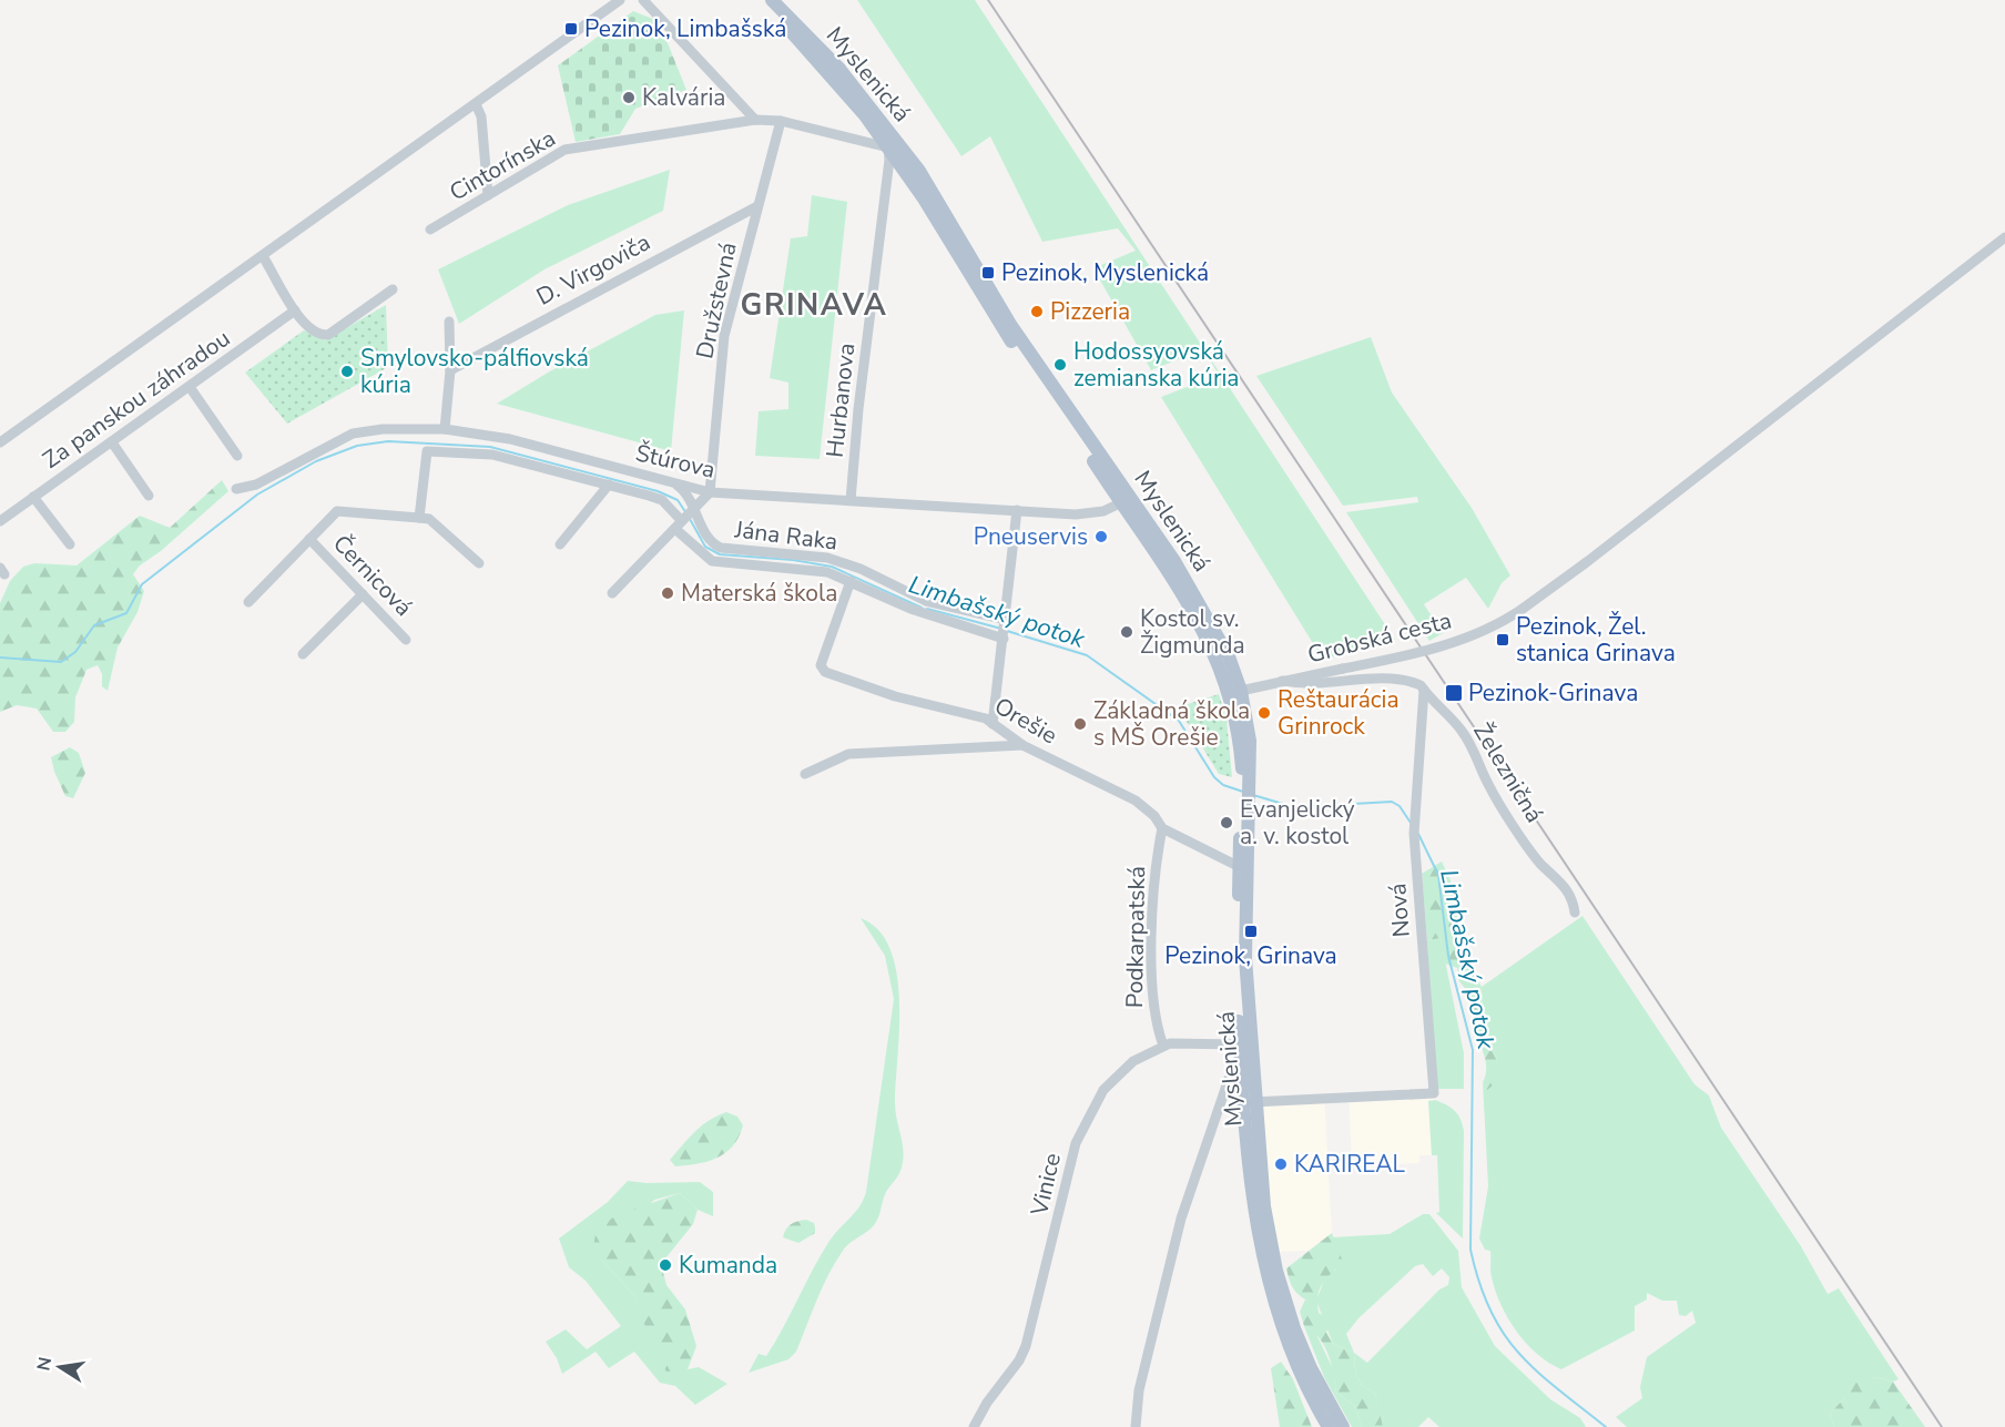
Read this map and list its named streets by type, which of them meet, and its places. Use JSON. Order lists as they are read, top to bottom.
{
  "streets": {
    "main road": ["Myslenická"],
    "street": [
      "Cintorínska",
      "D. Virgoviča",
      "Družstevná",
      "Za panskou záhradou",
      "Hurbanova",
      "Štúrova",
      "Jána Raka",
      "Černicová",
      "Grobská cesta",
      "Orešie",
      "Železničná",
      "Nová",
      "Podkarpatská",
      "Vinice"
    ]
  },
  "crossings": [
    ["Myslenická", "Cintorínska"],
    ["Myslenická", "Hurbanova"],
    ["Myslenická", "Štúrova"],
    ["Myslenická", "Grobská cesta"],
    ["Myslenická", "Orešie"],
    ["Myslenická", "Nová"],
    ["Myslenická", "Vinice"],
    ["Cintorínska", "Družstevná"],
    ["Cintorínska", "Hurbanova"],
    ["D. Virgoviča", "Družstevná"],
    ["Družstevná", "Štúrova"],
    ["Hurbanova", "Štúrova"],
    ["Štúrova", "Jána Raka"],
    ["Orešie", "Podkarpatská"],
    ["Železničná", "Nová"],
    ["Podkarpatská", "Vinice"]
  ],
  "districts": ["GRINAVA"],
  "water": ["Limbašský potok"],
  "places": {
    "transit": [
      "Pezinok, Limbašská",
      "Pezinok, Myslenická",
      "Pezinok, Žel. stanica Grinava",
      "Pezinok-Grinava",
      "Pezinok, Grinava"
    ],
    "other": [
      "Kalvária",
      "Pizzeria",
      "Hodossyovská zemianska kúria",
      "Smylovsko-pálfiovská kúria",
      "Pneuservis",
      "Materská škola",
      "Kostol sv. Žigmunda",
      "Reštaurácia Grinrock",
      "Základná škola s MŠ Orešie",
      "Evanjelický a. v. kostol",
      "KARIREAL",
      "Kumanda"
    ]
  },
  "north": "left"
}
